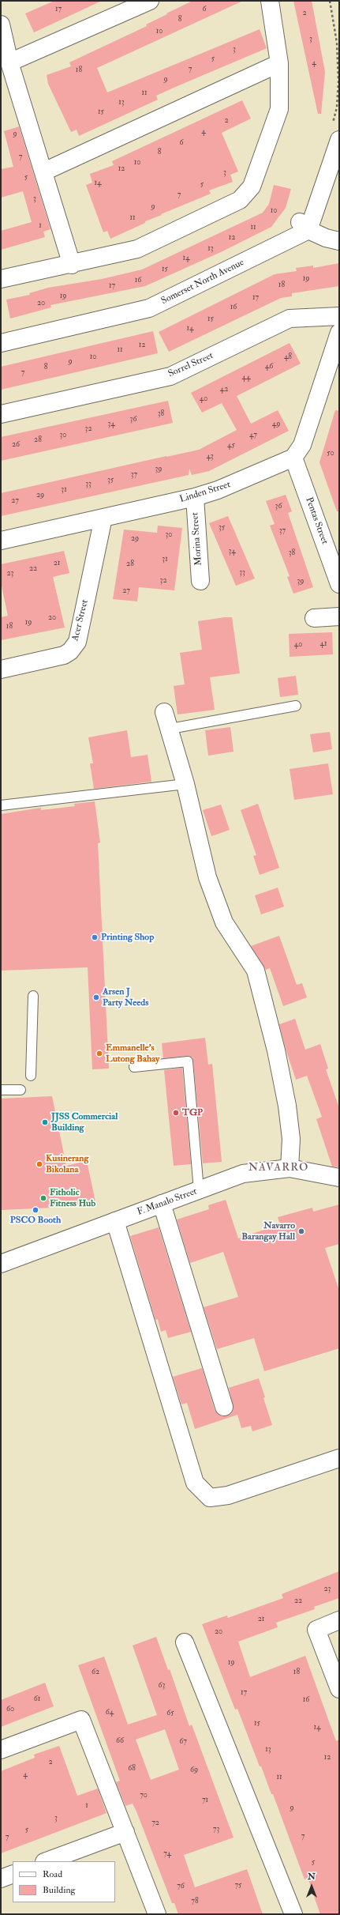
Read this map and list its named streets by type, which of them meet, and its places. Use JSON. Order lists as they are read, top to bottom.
{
  "streets": {
    "street": [
      "Somerset North Avenue",
      "Sorrel Street",
      "Linden Street",
      "Pentas Street",
      "Morina Street",
      "Acer Street",
      "F. Manalo Street"
    ]
  },
  "crossings": [
    ["Linden Street", "Pentas Street"],
    ["Linden Street", "Morina Street"],
    ["Linden Street", "Acer Street"]
  ],
  "districts": ["NAVARRO"],
  "places": [
    "Printing Shop",
    "Arsen J Party Needs",
    "Emmanelle's Lutong Bahay",
    "TGP",
    "JJSS Commercial Building",
    "Kusinerang Bikolana",
    "Fitholic Fitness Hub",
    "PSCO Booth",
    "Navarro Barangay Hall"
  ],
  "house_numbers": [
    "17",
    "6",
    "2",
    "8",
    "10",
    "3",
    "3",
    "5",
    "4",
    "7",
    "18",
    "9",
    "11",
    "13",
    "15",
    "2",
    "4",
    "9",
    "6",
    "8",
    "7",
    "10",
    "12",
    "3",
    "5",
    "14",
    "5",
    "7",
    "3",
    "9",
    "10",
    "11",
    "1",
    "11",
    "12",
    "13",
    "14",
    "15",
    "19",
    "16",
    "18",
    "17",
    "19",
    "17",
    "20",
    "16",
    "15",
    "14",
    "12",
    "11",
    "10",
    "48",
    "9",
    "46",
    "8",
    "7",
    "44",
    "42",
    "40",
    "38",
    "36",
    "34",
    "49",
    "32",
    "30",
    "47",
    "28",
    "26",
    "45",
    "50",
    "43",
    "39",
    "37",
    "35",
    "33",
    "31",
    "29",
    "27",
    "36",
    "35",
    "37",
    "30",
    "29",
    "34",
    "38",
    "31",
    "21",
    "28",
    "22",
    "33",
    "23",
    "32",
    "39",
    "27",
    "20",
    "19",
    "18",
    "41",
    "40",
    "23",
    "22",
    "21",
    "20",
    "19",
    "62",
    "18",
    "63",
    "17",
    "61",
    "16",
    "60",
    "64",
    "65",
    "15",
    "14",
    "66",
    "67",
    "13",
    "12",
    "2",
    "68",
    "69",
    "4",
    "11",
    "70",
    "71",
    "1",
    "9",
    "3",
    "72",
    "73",
    "5",
    "7",
    "7",
    "74",
    "5",
    "75",
    "76",
    "78"
  ],
  "legend": ["Road", "Building"],
  "north": "top"
}
